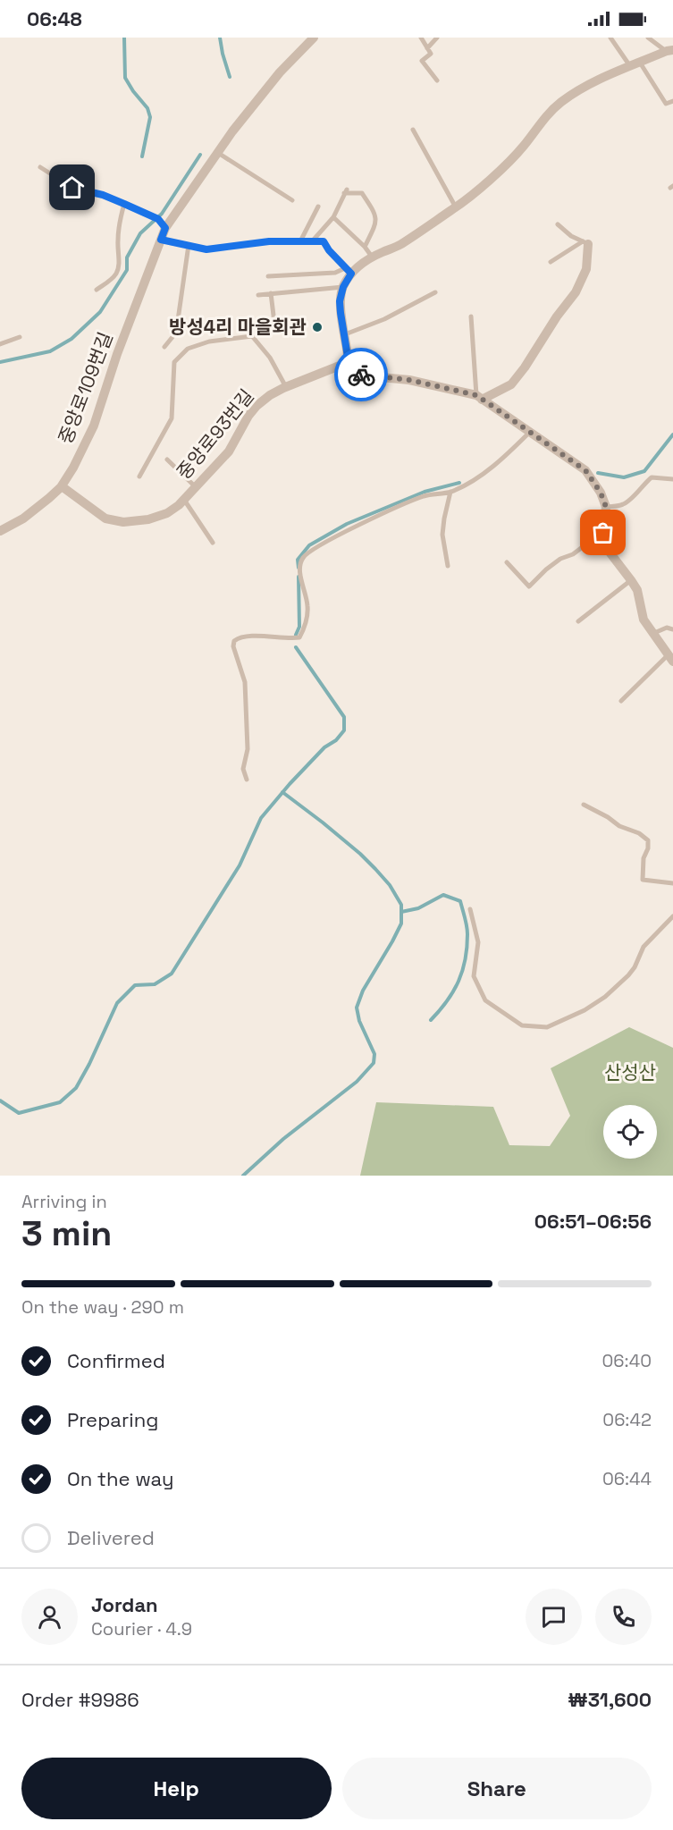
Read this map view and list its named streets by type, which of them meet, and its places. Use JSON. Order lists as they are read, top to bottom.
{
  "streets": {
    "street": ["중앙로109번길", "중앙로93번길"]
  },
  "crossings": [
    ["중앙로109번길", "중앙로93번길"]
  ],
  "parks": ["산성산"],
  "places": ["방성4리 마을회관"],
  "page": {
    "status": "06:48",
    "heading": ["3 min", "Arriving in", "06:51–06:56"],
    "panel": [
      "Jordan",
      "Courier · 4.9",
      "Order #9986",
      "₩31,600"
    ],
    "bar": "On the way · 290 m",
    "list": [
      ["Confirmed", "06:40"],
      ["Preparing", "06:42"],
      ["On the way", "06:44"],
      "Delivered"
    ],
    "buttons": ["Help", "Share"]
  }
}
